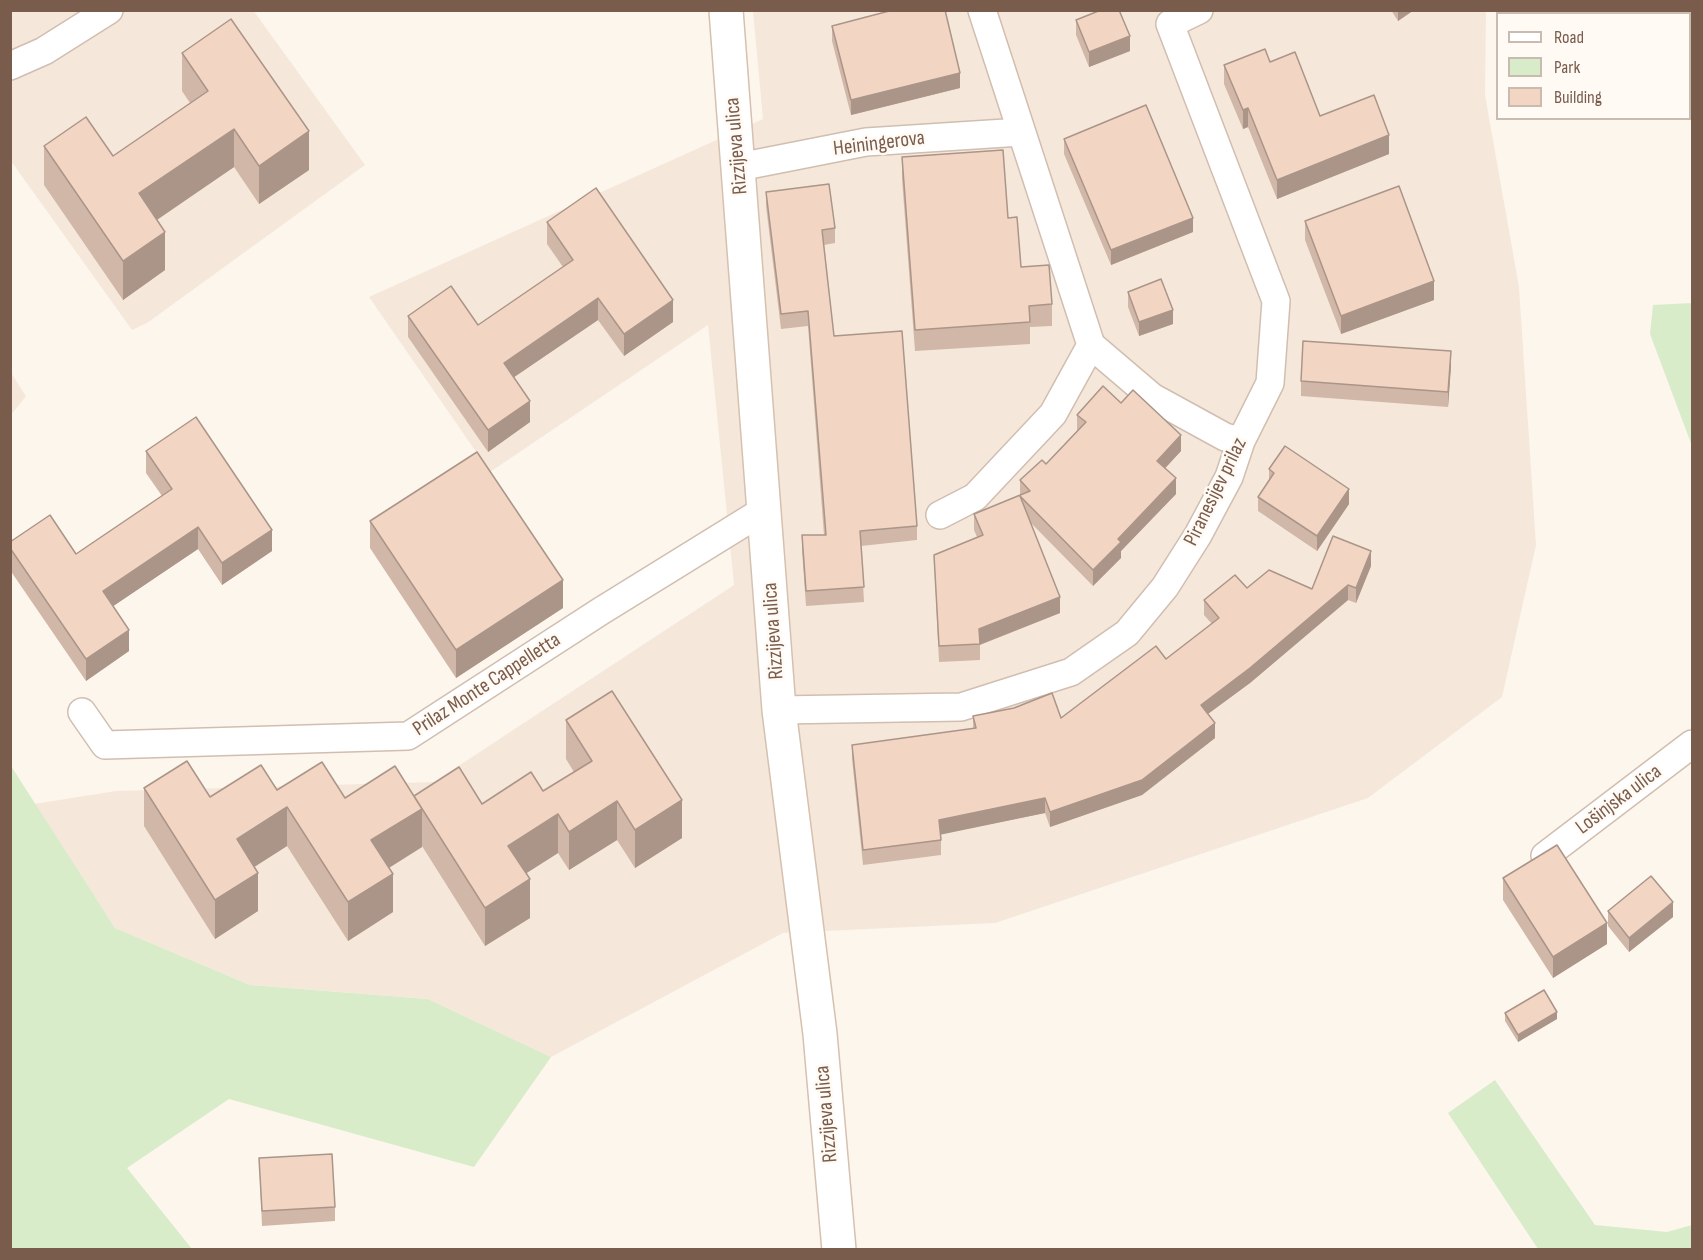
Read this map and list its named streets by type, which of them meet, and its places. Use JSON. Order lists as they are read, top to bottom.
{
  "streets": {
    "street": [
      "Heiningerova",
      "Rizzijeva ulica",
      "Piranesijev prilaz",
      "Prilaz Monte Cappelletta",
      "Lošinjska ulica"
    ]
  },
  "crossings": [
    ["Heiningerova", "Rizzijeva ulica"],
    ["Rizzijeva ulica", "Piranesijev prilaz"],
    ["Rizzijeva ulica", "Prilaz Monte Cappelletta"]
  ],
  "legend": ["Road", "Park", "Building"]
}
